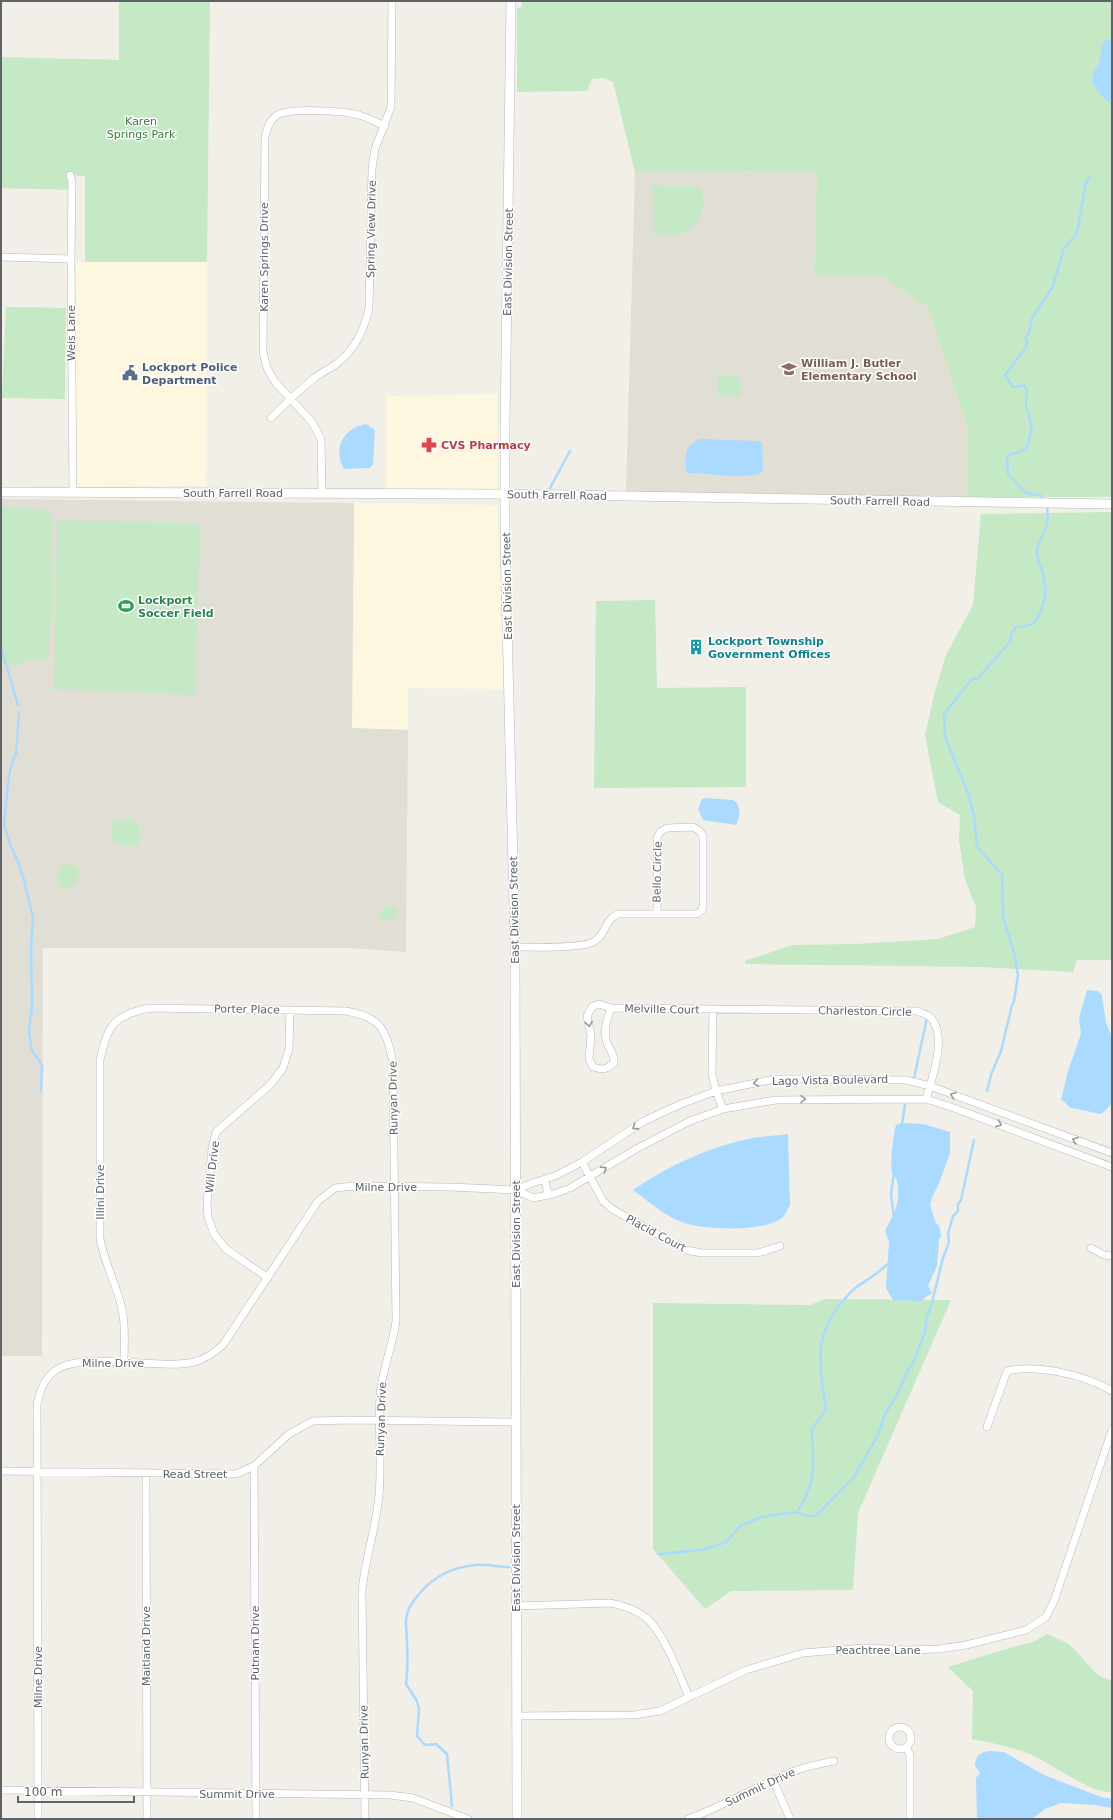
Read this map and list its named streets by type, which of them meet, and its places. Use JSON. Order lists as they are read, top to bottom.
{
  "streets": {
    "street": [
      "Spring View Drive",
      "Karen Springs Drive",
      "East Division Street",
      "Weis Lane",
      "South Farrell Road",
      "Bello Circle",
      "Porter Place",
      "Melville Court",
      "Charleston Circle",
      "Lago Vista Boulevard",
      "Runyan Drive",
      "Will Drive",
      "Milne Drive",
      "Illini Drive",
      "Placid Court",
      "Read Street",
      "Putnam Drive",
      "Maitland Drive",
      "Peachtree Lane",
      "Summit Drive"
    ]
  },
  "crossings": [
    ["Spring View Drive", "Karen Springs Drive"],
    ["Karen Springs Drive", "South Farrell Road"],
    ["East Division Street", "South Farrell Road"],
    ["East Division Street", "Lago Vista Boulevard"],
    ["East Division Street", "Milne Drive"],
    ["East Division Street", "Read Street"],
    ["East Division Street", "Peachtree Lane"],
    ["Weis Lane", "South Farrell Road"],
    ["Porter Place", "Runyan Drive"],
    ["Porter Place", "Will Drive"],
    ["Porter Place", "Illini Drive"],
    ["Melville Court", "Charleston Circle"],
    ["Charleston Circle", "Lago Vista Boulevard"],
    ["Lago Vista Boulevard", "Milne Drive"],
    ["Lago Vista Boulevard", "Placid Court"],
    ["Runyan Drive", "Milne Drive"],
    ["Runyan Drive", "Read Street"],
    ["Runyan Drive", "Summit Drive"],
    ["Will Drive", "Milne Drive"],
    ["Milne Drive", "Illini Drive"],
    ["Milne Drive", "Read Street"],
    ["Milne Drive", "Summit Drive"],
    ["Read Street", "Putnam Drive"],
    ["Read Street", "Maitland Drive"],
    ["Putnam Drive", "Summit Drive"],
    ["Maitland Drive", "Summit Drive"]
  ],
  "parks": ["Karen Springs Park"],
  "places": {
    "school or university": ["William J. Butler Elementary School"],
    "public building": ["Lockport Police Department"],
    "pharmacy": ["CVS Pharmacy"],
    "sports": ["Lockport Soccer Field"],
    "building": ["Lockport Township Government Offices"]
  },
  "scale_bar": "100 m"
}
